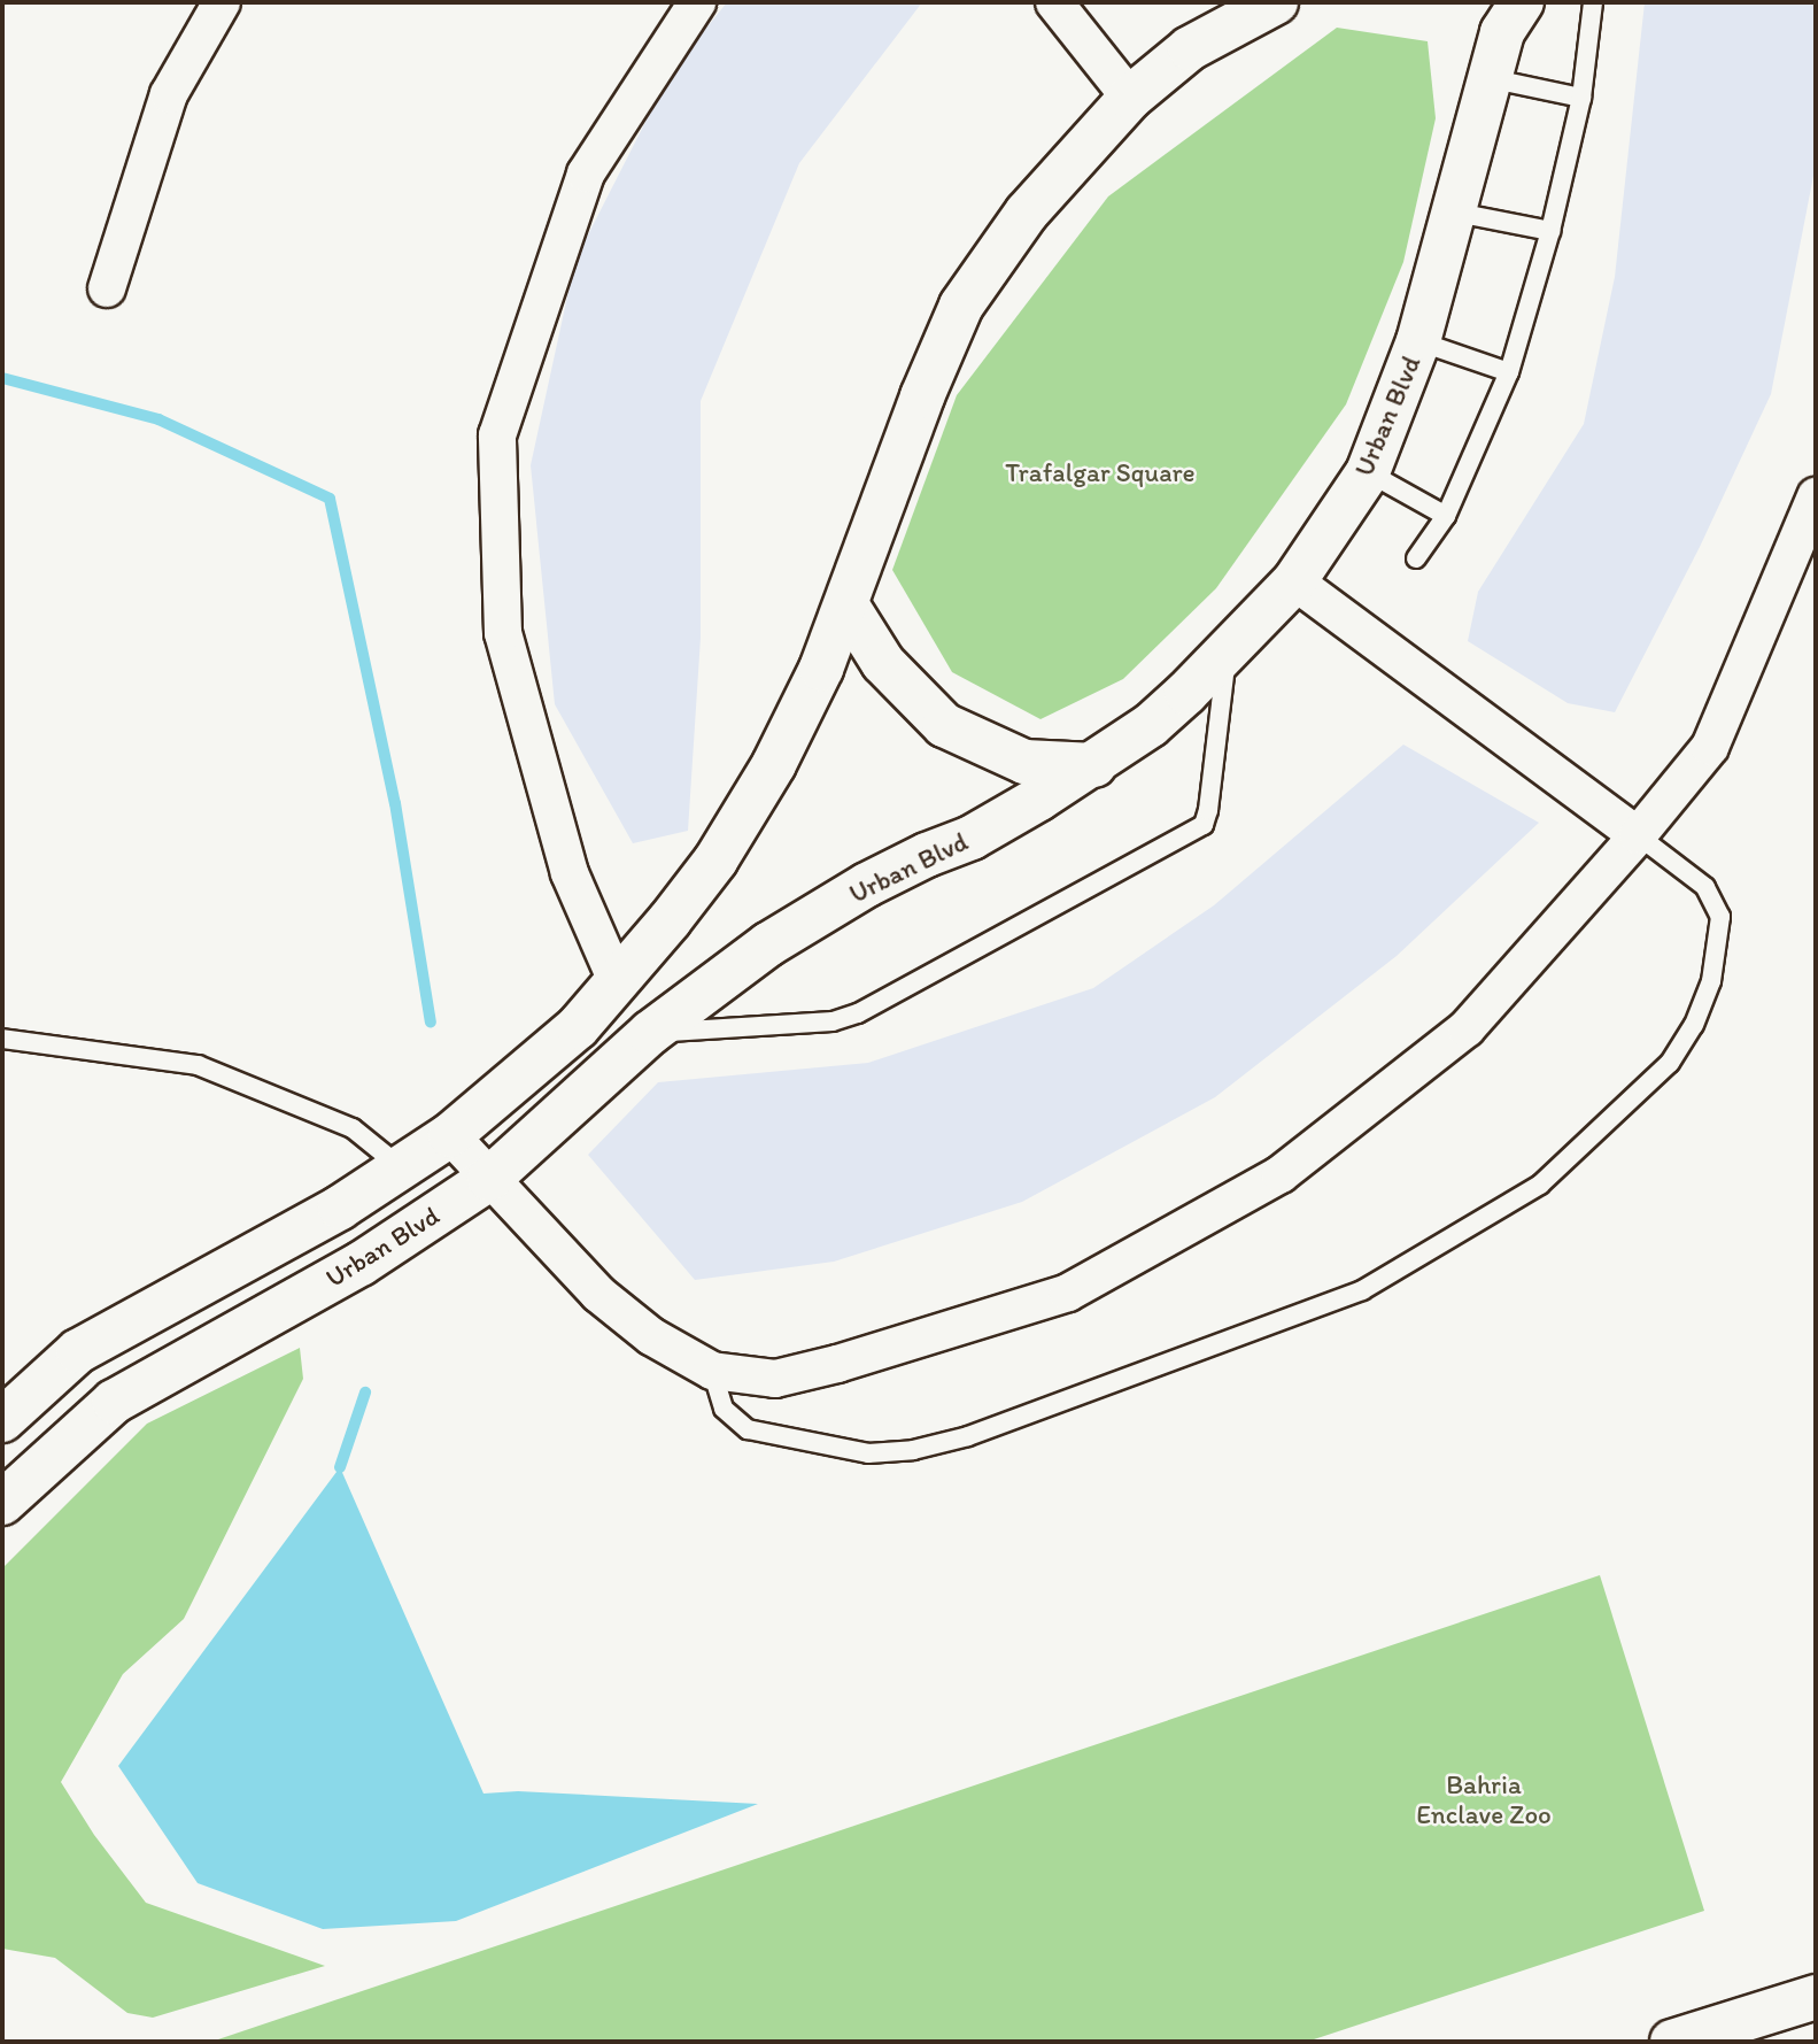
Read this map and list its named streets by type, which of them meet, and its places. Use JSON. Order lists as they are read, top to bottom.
{
  "streets": {
    "street": ["Urban Blvd"]
  },
  "parks": ["Trafalgar Square", "Bahria Enclave Zoo"]
}
